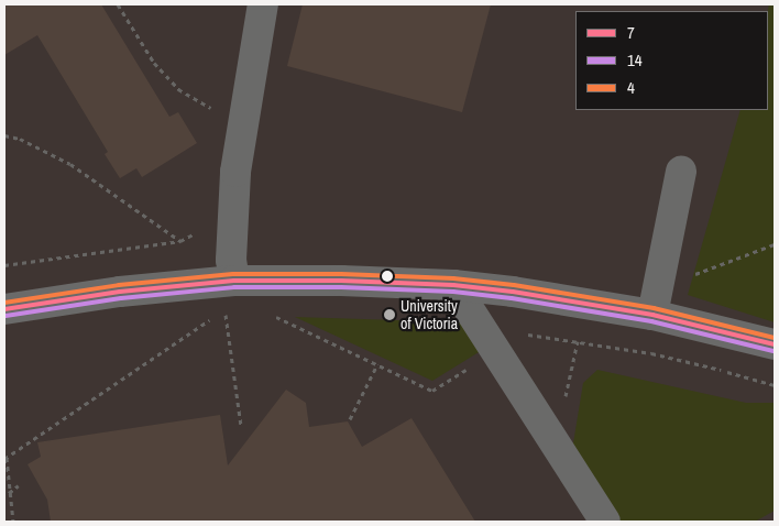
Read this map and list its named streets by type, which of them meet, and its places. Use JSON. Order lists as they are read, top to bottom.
{
  "places": ["University of Victoria"],
  "lines": ["transit line 4", "transit line 7", "transit line 14"],
  "legend": ["7", "14", "4"]
}
